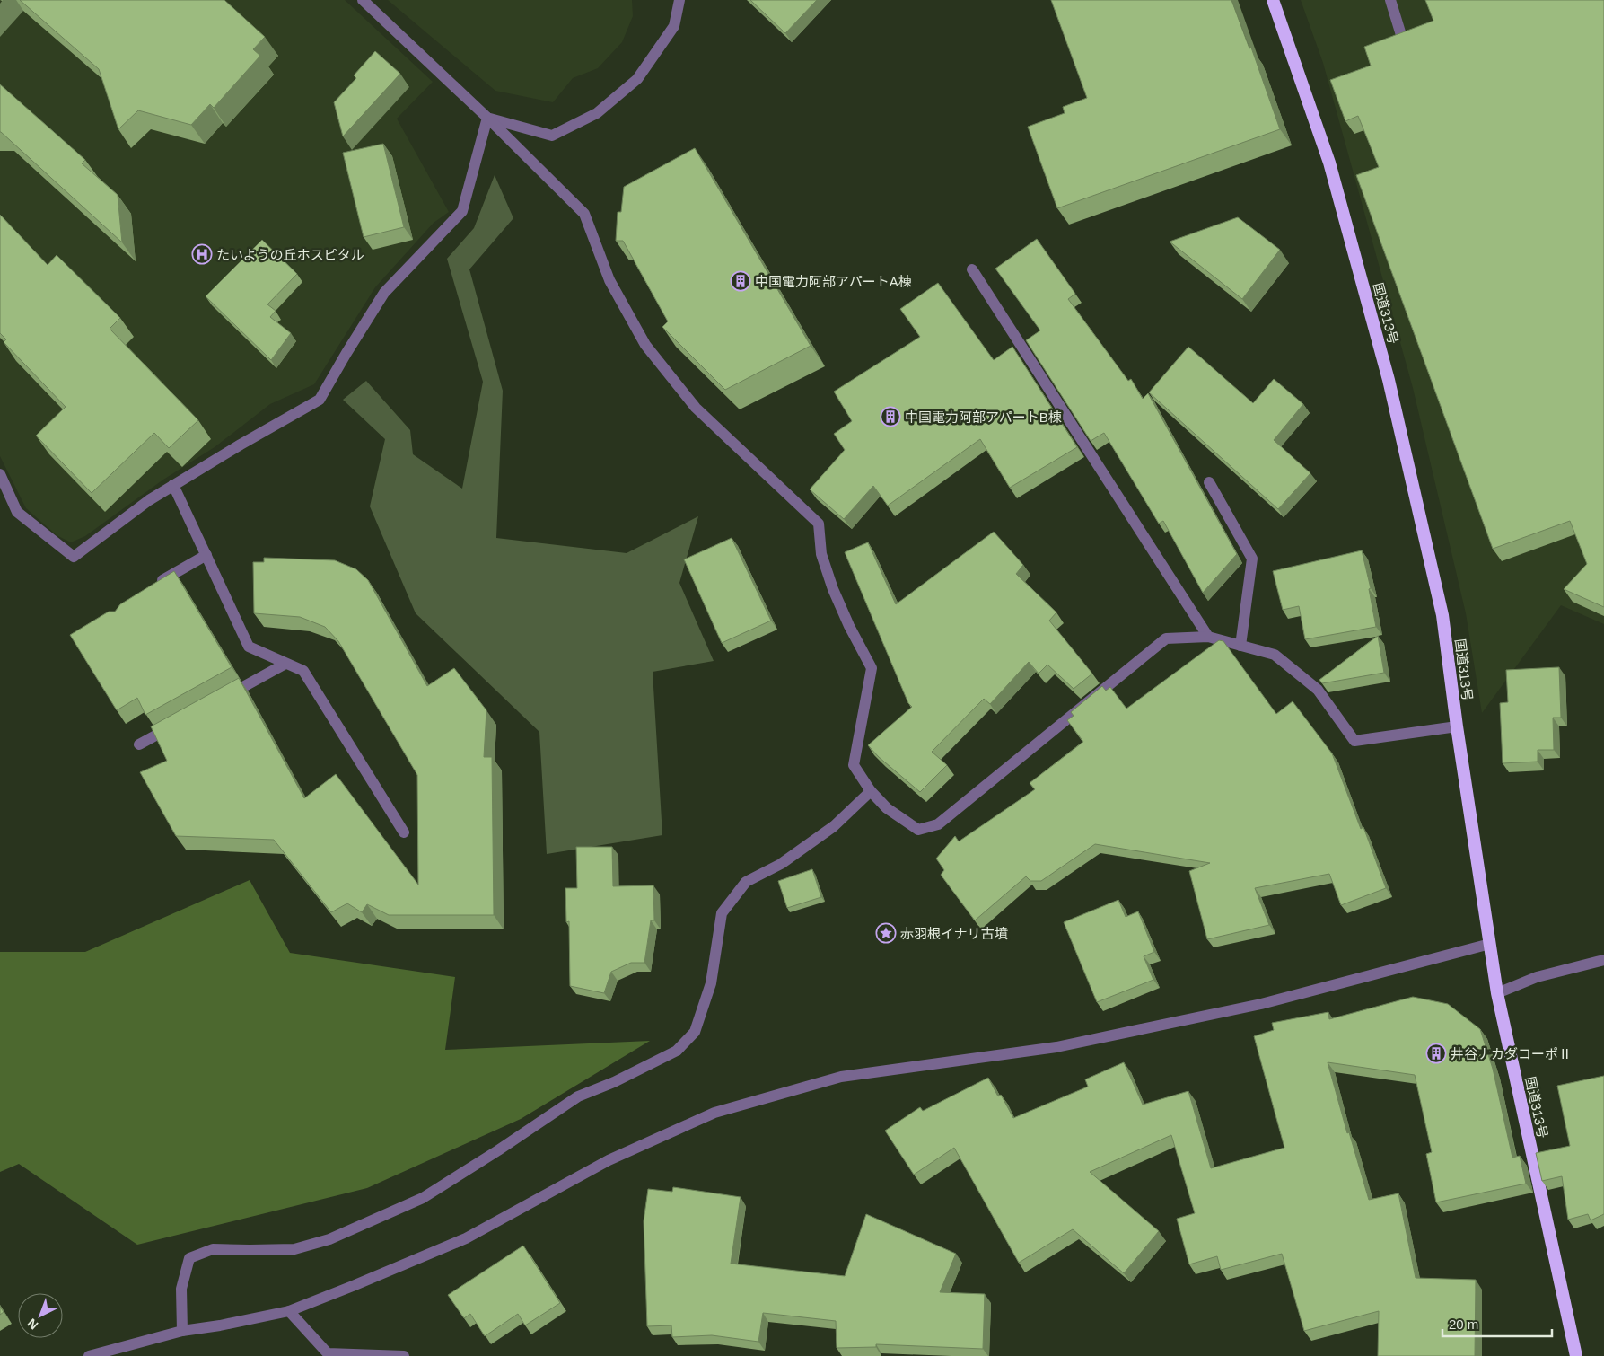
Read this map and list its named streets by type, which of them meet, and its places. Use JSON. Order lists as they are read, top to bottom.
{
  "streets": {
    "highway": ["国道313号"]
  },
  "places": {
    "hospital": ["たいようの丘ホスピタル"],
    "building": ["中国電力阿部アパートA棟", "中国電力阿部アパートB棟", "井谷ナカダコーポⅡ"],
    "place": ["赤羽根イナリ古墳"]
  },
  "scale_bar": "20 m",
  "north": "bottom left"
}
